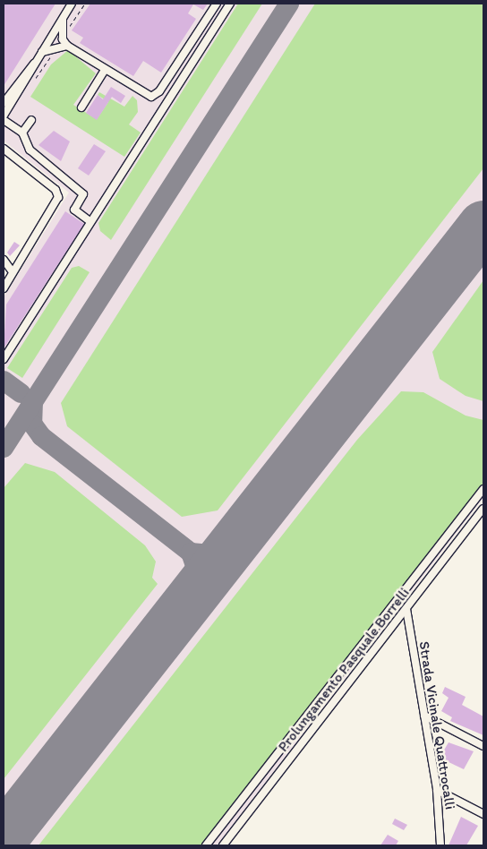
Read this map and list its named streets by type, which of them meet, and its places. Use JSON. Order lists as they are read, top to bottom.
{
  "streets": {
    "street": ["Prolungamento Pasquale Borrelli", "Strada Vicinale Quattrocalli"]
  },
  "crossings": [
    ["Prolungamento Pasquale Borrelli", "Strada Vicinale Quattrocalli"]
  ]
}
